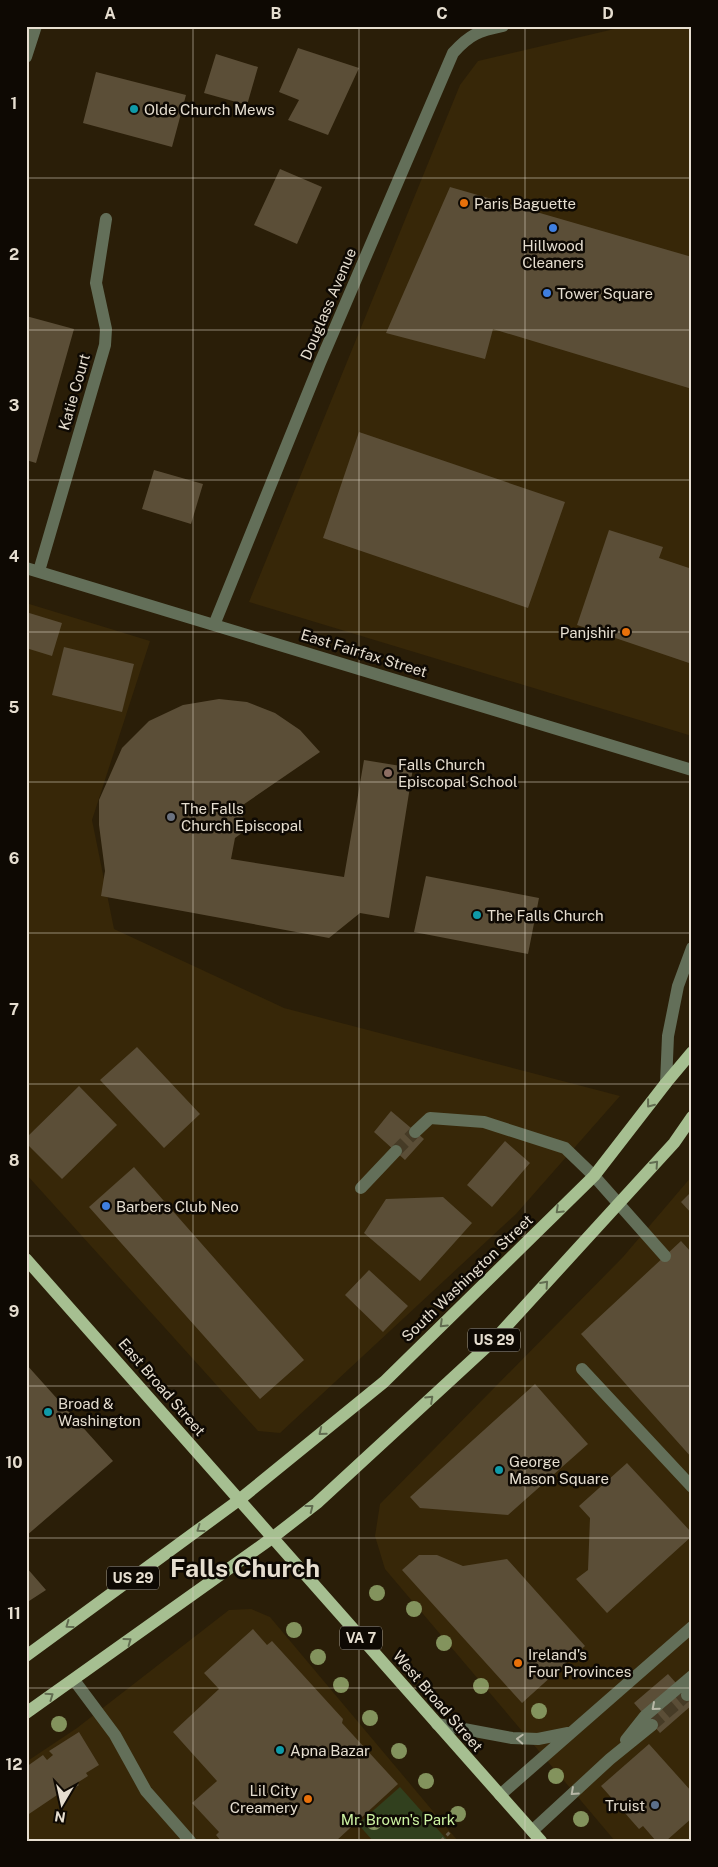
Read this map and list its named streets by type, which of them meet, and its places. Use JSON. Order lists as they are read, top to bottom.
{
  "streets": {
    "main road": [
      "South Washington Street",
      "US 29",
      "East Broad Street",
      "VA 7",
      "West Broad Street"
    ],
    "street": ["Douglass Avenue", "Katie Court", "East Fairfax Street"]
  },
  "crossings": [
    ["Douglass Avenue", "East Fairfax Street"],
    ["Katie Court", "East Fairfax Street"],
    ["South Washington Street", "US 29"],
    ["South Washington Street", "East Broad Street"],
    ["US 29", "East Broad Street"],
    ["US 29", "West Broad Street"],
    ["East Broad Street", "West Broad Street"]
  ],
  "districts": ["Falls Church"],
  "parks": ["Mr. Brown's Park"],
  "places": [
    "Olde Church Mews",
    "Paris Baguette",
    "Hillwood Cleaners",
    "Tower Square",
    "Panjshir",
    "Falls Church Episcopal School",
    "The Falls Church Episcopal",
    "The Falls Church",
    "Barbers Club Neo",
    "Broad & Washington",
    "George Mason Square",
    "Ireland's Four Provinces",
    "Apna Bazar",
    "Lil City Creamery",
    "Truist"
  ],
  "north": "bottom",
  "grid": {
    "columns": [
      "A",
      "B",
      "C",
      "D"
    ],
    "rows": [
      "1",
      "2",
      "3",
      "4",
      "5",
      "6",
      "7",
      "8",
      "9",
      "10",
      "11",
      "12"
    ]
  }
}
